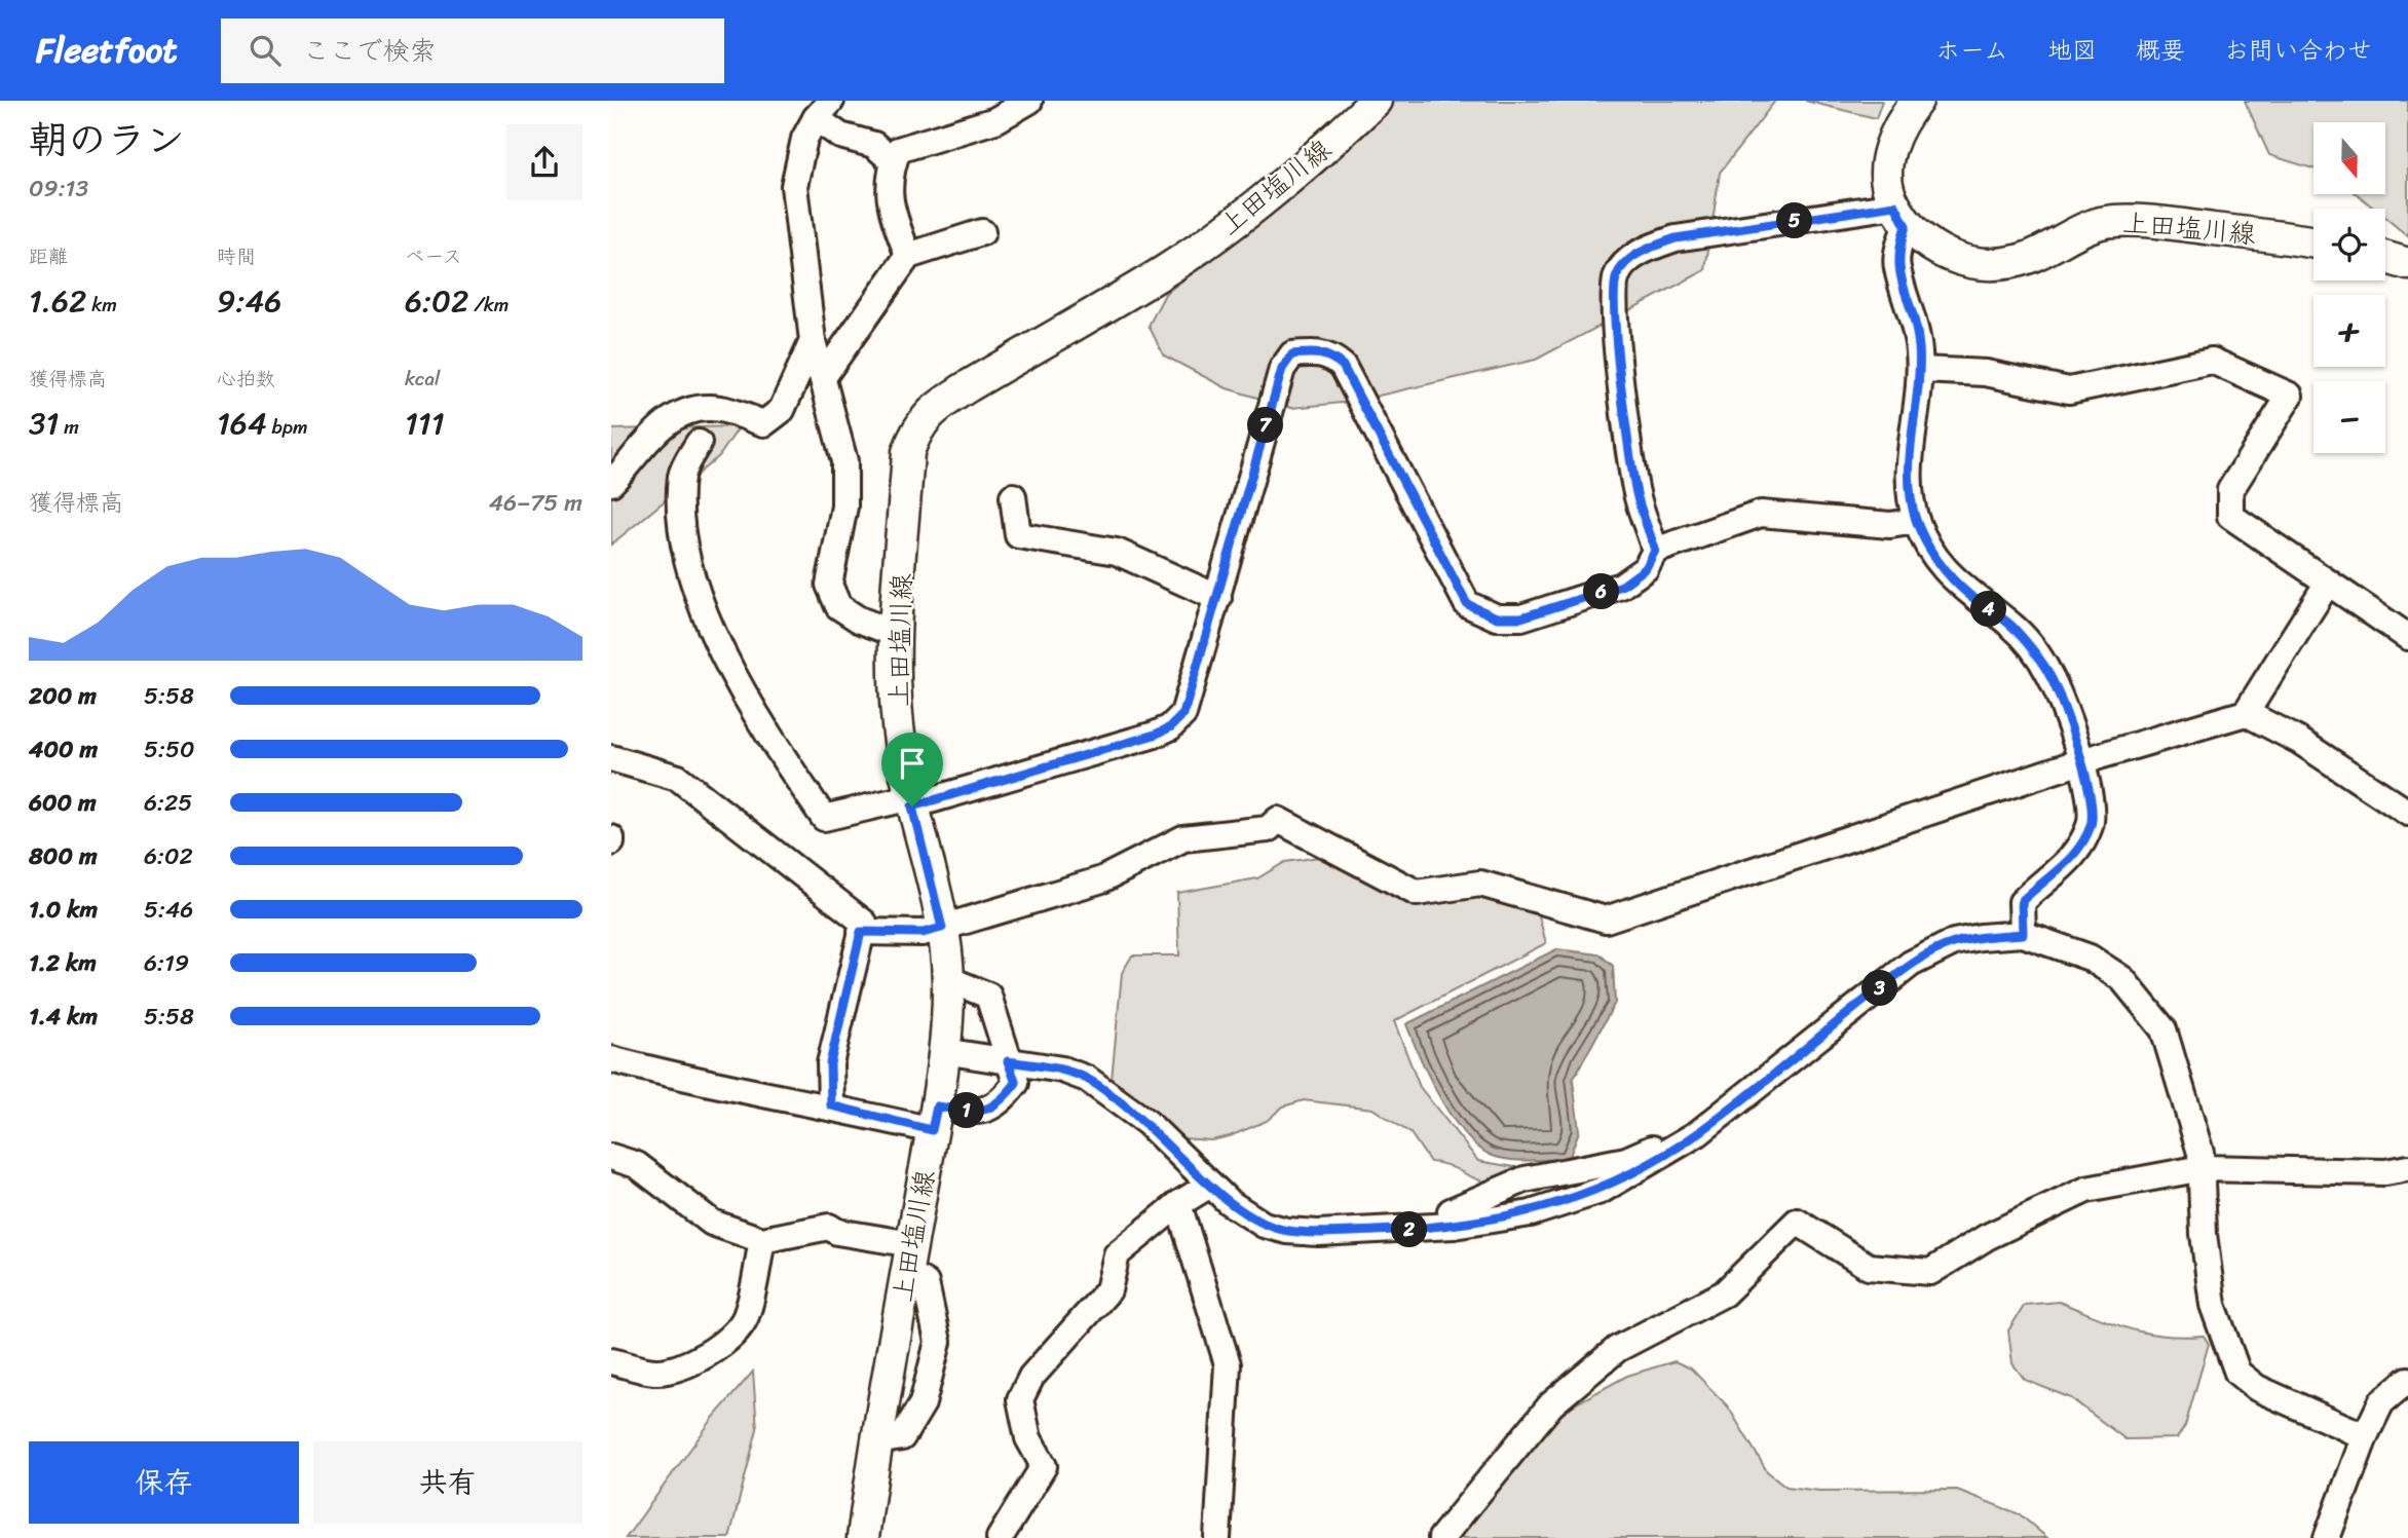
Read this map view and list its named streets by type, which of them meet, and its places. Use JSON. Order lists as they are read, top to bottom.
{
  "streets": {
    "main road": ["上田塩川線"]
  },
  "north": "bottom",
  "page": {
    "header": "Fleetfoot",
    "search": "ここで検索",
    "nav": [
      "ホーム",
      "地図",
      "概要",
      "お問い合わせ"
    ],
    "heading": ["朝のラン", "09:13"],
    "map_buttons": ["+", "−"],
    "pins": [
      "5",
      "7",
      "6",
      "4",
      "3",
      "1",
      "2"
    ],
    "stats": [
      ["距離", "1.62 km"],
      ["時間", "9:46"],
      ["ペース", "6:02 /km"],
      ["獲得標高", "31 m"],
      ["心拍数", "164 bpm"],
      ["kcal", "111"]
    ],
    "chart": ["獲得標高", "46–75 m"],
    "list": [
      {
        "name": "200 m",
        "note": "5:58"
      },
      {
        "name": "400 m",
        "note": "5:50"
      },
      {
        "name": "600 m",
        "note": "6:25"
      },
      {
        "name": "800 m",
        "note": "6:02"
      },
      {
        "name": "1.0 km",
        "note": "5:46"
      },
      {
        "name": "1.2 km",
        "note": "6:19"
      },
      {
        "name": "1.4 km",
        "note": "5:58"
      }
    ],
    "buttons": ["保存", "共有"]
  }
}
